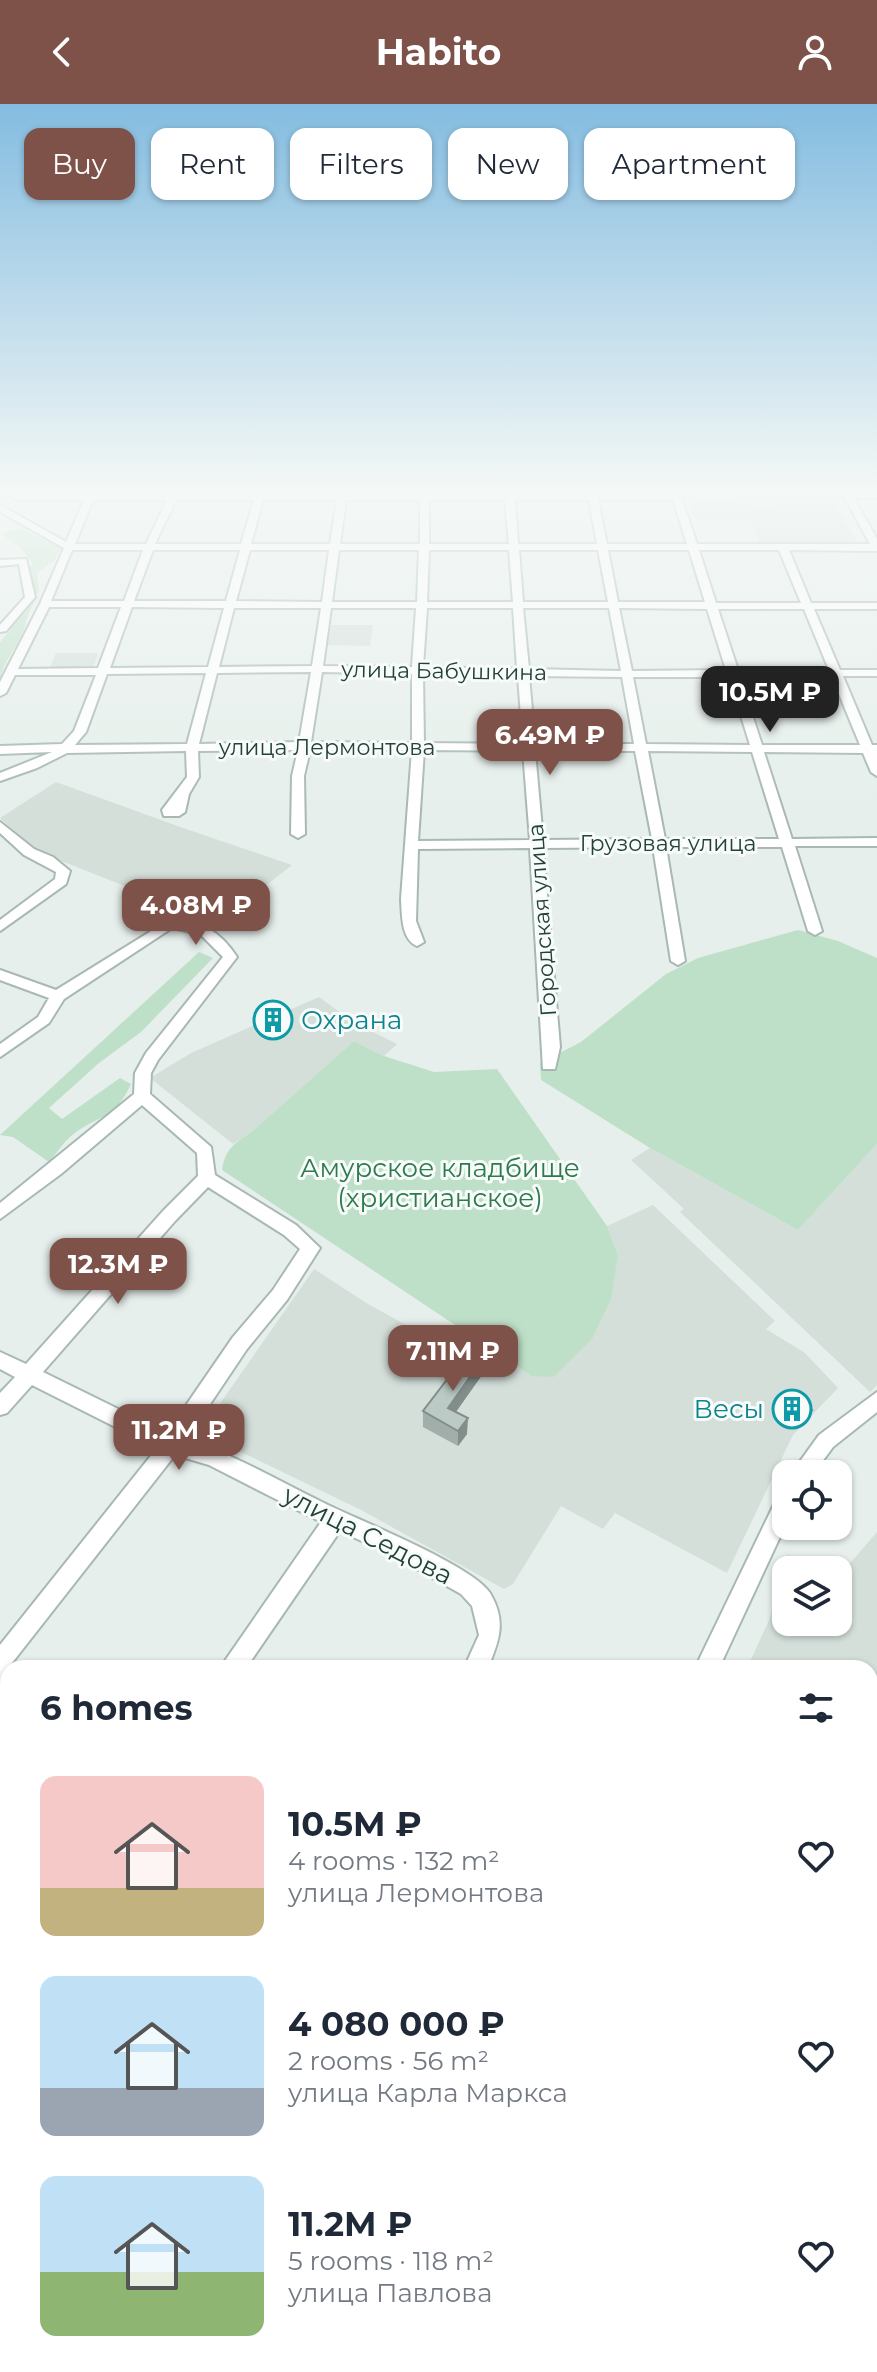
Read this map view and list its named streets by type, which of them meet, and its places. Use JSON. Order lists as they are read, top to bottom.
{
  "streets": {
    "street": [
      "улица Бабушкина",
      "улица Лермонтова",
      "Грузовая улица",
      "Городская улица",
      "улица Седова"
    ]
  },
  "crossings": [
    ["улица Бабушкина", "Городская улица"],
    ["улица Лермонтова", "Городская улица"],
    ["Грузовая улица", "Городская улица"]
  ],
  "parks": ["Амурское кладбище (христианское)"],
  "places": {
    "building": ["Охрана", "Весы"]
  },
  "page": {
    "header": "Habito",
    "chip": [
      "Buy",
      "Rent",
      "Filters",
      "New",
      "Apartment"
    ],
    "price": [
      "10.5M ₽",
      "6.49M ₽",
      "4.08M ₽",
      "12.3M ₽",
      "7.11M ₽",
      "11.2M ₽"
    ],
    "heading": "6 homes",
    "list": [
      {
        "name": "10.5M ₽",
        "note": "4 rooms · 132 m² · улица Лермонтова"
      },
      {
        "name": "4 080 000 ₽",
        "note": "2 rooms · 56 m² · улица Карла Маркса"
      },
      {
        "name": "11.2M ₽",
        "note": "5 rooms · 118 m² · улица Павлова"
      }
    ]
  }
}
